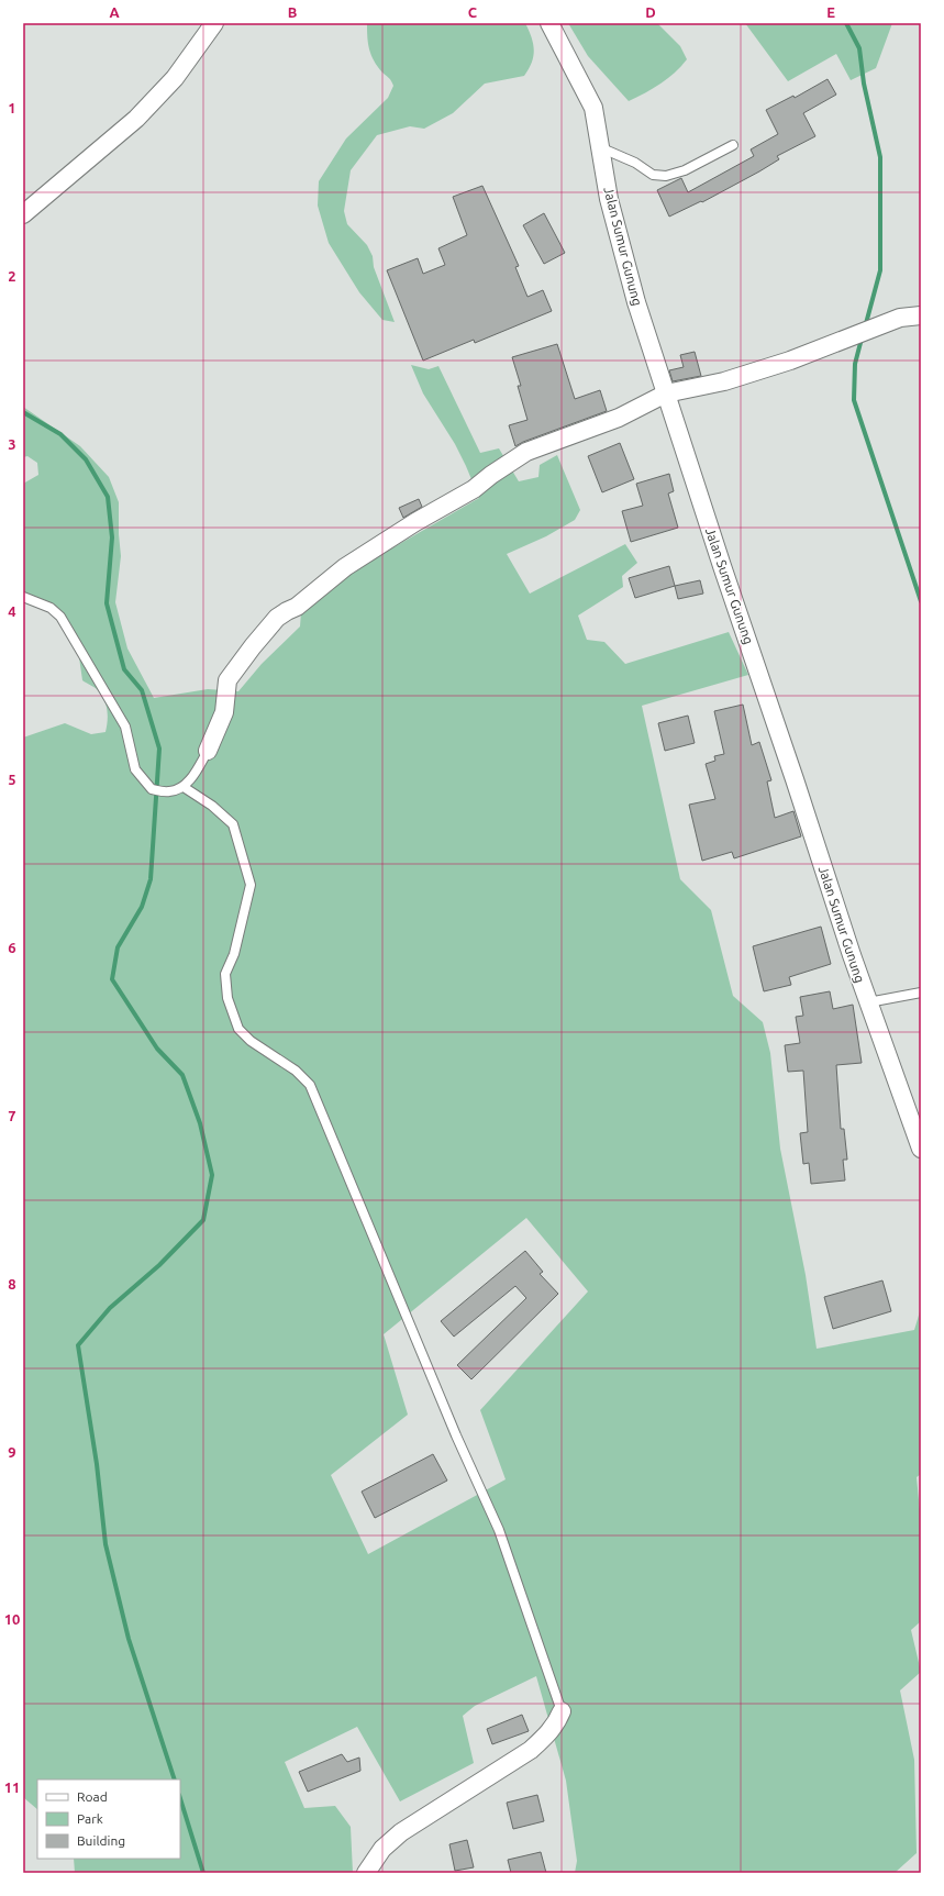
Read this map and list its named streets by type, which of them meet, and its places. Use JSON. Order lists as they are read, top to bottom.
{
  "streets": {
    "street": ["Jalan Sumur Gunung"]
  },
  "legend": ["Road", "Park", "Building"],
  "grid": {
    "columns": [
      "A",
      "B",
      "C",
      "D",
      "E"
    ],
    "rows": [
      "1",
      "2",
      "3",
      "4",
      "5",
      "6",
      "7",
      "8",
      "9",
      "10",
      "11"
    ]
  }
}
